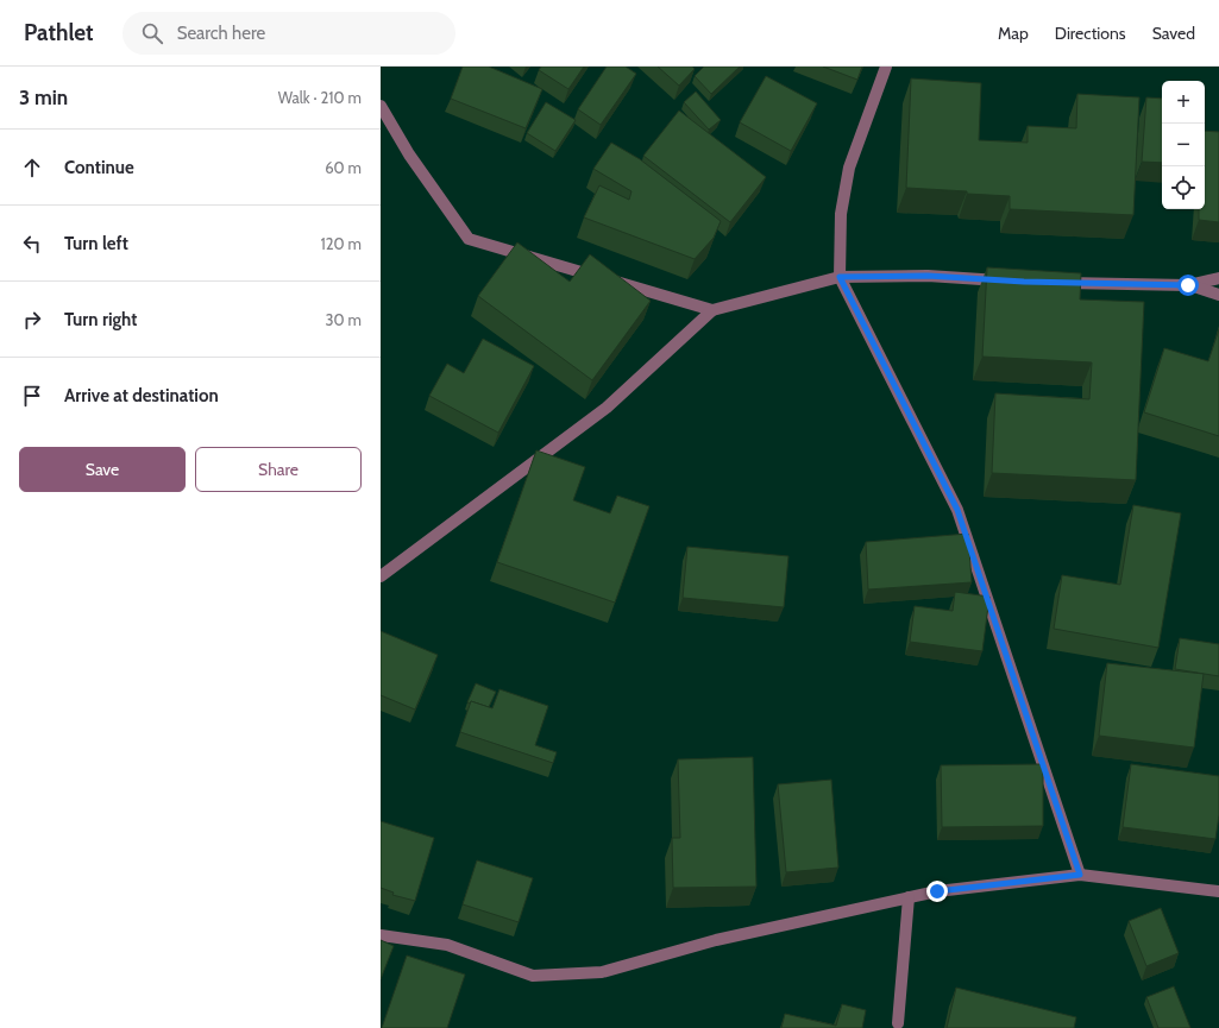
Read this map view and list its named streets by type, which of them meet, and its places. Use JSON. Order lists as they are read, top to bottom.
{
  "page": {
    "header": "Pathlet",
    "search": "Search here",
    "nav": ["Map", "Directions", "Saved"],
    "heading": ["3 min", "Walk · 210 m"],
    "map_buttons": ["+", "−"],
    "list": [
      ["Continue", "60 m"],
      ["Turn left", "120 m"],
      ["Turn right", "30 m"],
      "Arrive at destination"
    ],
    "buttons": ["Save", "Share"]
  }
}
